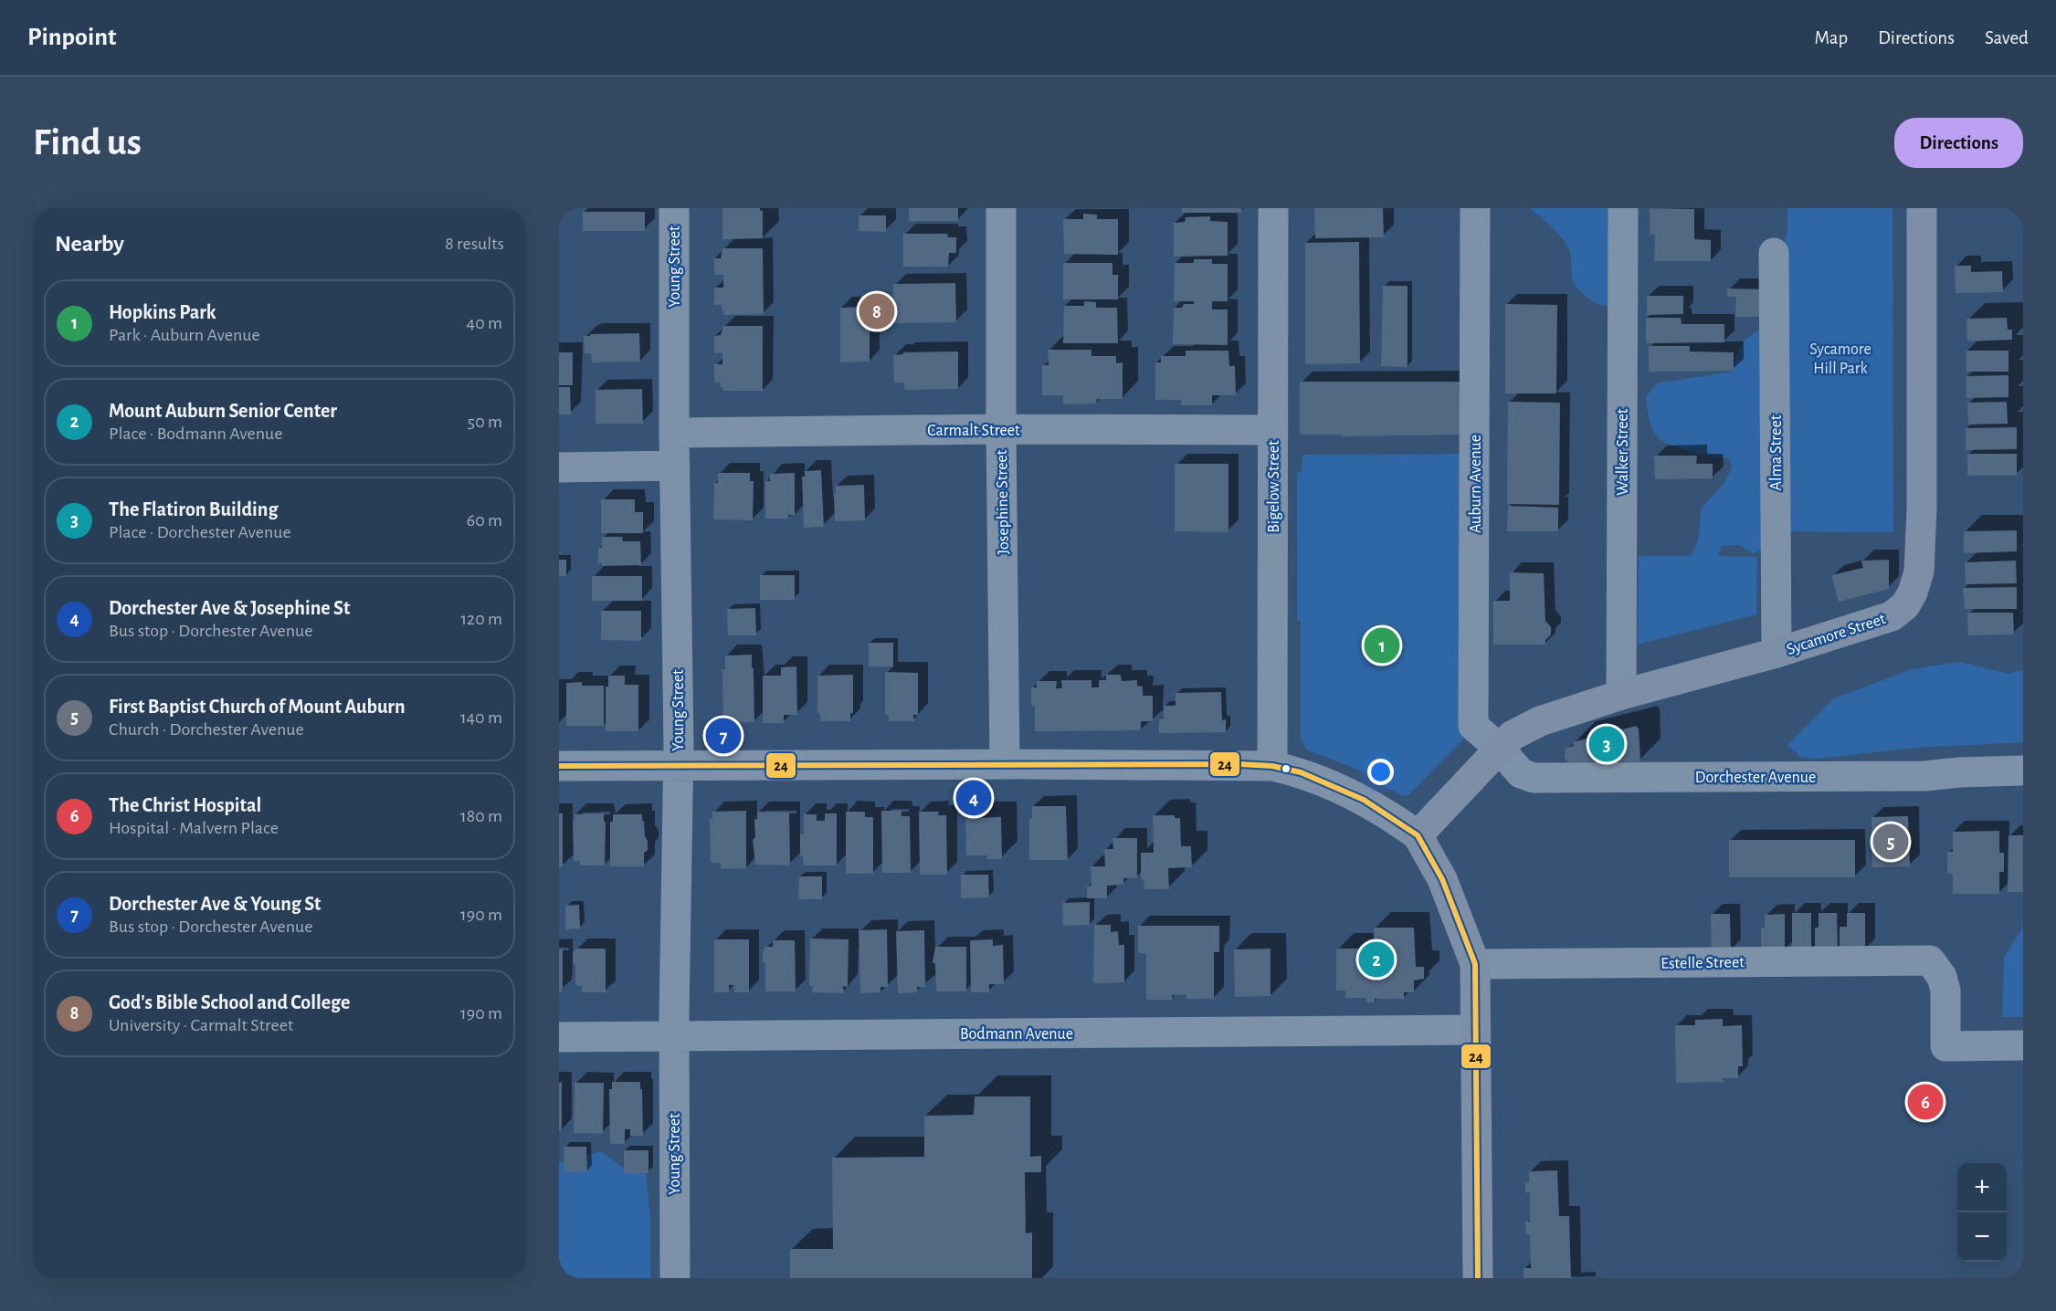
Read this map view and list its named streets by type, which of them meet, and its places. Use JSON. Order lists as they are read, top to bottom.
{
  "streets": {
    "main road": ["Sycamore Street"],
    "street": [
      "Young Street",
      "Carmalt Street",
      "Walker Street",
      "Alma Street",
      "Auburn Avenue",
      "Bigelow Street",
      "Josephine Street",
      "Dorchester Avenue",
      "Estelle Street",
      "Bodmann Avenue"
    ]
  },
  "crossings": [
    ["Young Street", "Carmalt Street"],
    ["Young Street", "Bodmann Avenue"],
    ["Carmalt Street", "Bigelow Street"],
    ["Carmalt Street", "Josephine Street"],
    ["Walker Street", "Sycamore Street"],
    ["Alma Street", "Sycamore Street"],
    ["Auburn Avenue", "Sycamore Street"],
    ["Auburn Avenue", "Dorchester Avenue"],
    ["Sycamore Street", "Dorchester Avenue"]
  ],
  "parks": ["Sycamore Hill Park"],
  "lines": ["transit line 24"],
  "page": {
    "header": "Pinpoint",
    "nav": ["Map", "Directions", "Saved"],
    "buttons": "Directions",
    "title": "Find us",
    "heading": ["Nearby", "8 results"],
    "list": [
      {
        "mark": "1",
        "name": "Hopkins Park",
        "note": "Park · Auburn Avenue",
        "value": "40 m"
      },
      {
        "mark": "2",
        "name": "Mount Auburn Senior Center",
        "note": "Place · Bodmann Avenue",
        "value": "50 m"
      },
      {
        "mark": "3",
        "name": "The Flatiron Building",
        "note": "Place · Dorchester Avenue",
        "value": "60 m"
      },
      {
        "mark": "4",
        "name": "Dorchester Ave & Josephine St",
        "note": "Bus stop · Dorchester Avenue",
        "value": "120 m"
      },
      {
        "mark": "5",
        "name": "First Baptist Church of Mount Auburn",
        "note": "Church · Dorchester Avenue",
        "value": "140 m"
      },
      {
        "mark": "6",
        "name": "The Christ Hospital",
        "note": "Hospital · Malvern Place",
        "value": "180 m"
      },
      {
        "mark": "7",
        "name": "Dorchester Ave & Young St",
        "note": "Bus stop · Dorchester Avenue",
        "value": "190 m"
      },
      {
        "mark": "8",
        "name": "God's Bible School and College",
        "note": "University · Carmalt Street",
        "value": "190 m"
      }
    ],
    "pins": [
      "8",
      "1",
      "7",
      "3",
      "4",
      "5",
      "2",
      "6"
    ],
    "map_buttons": ["+", "−"]
  }
}
